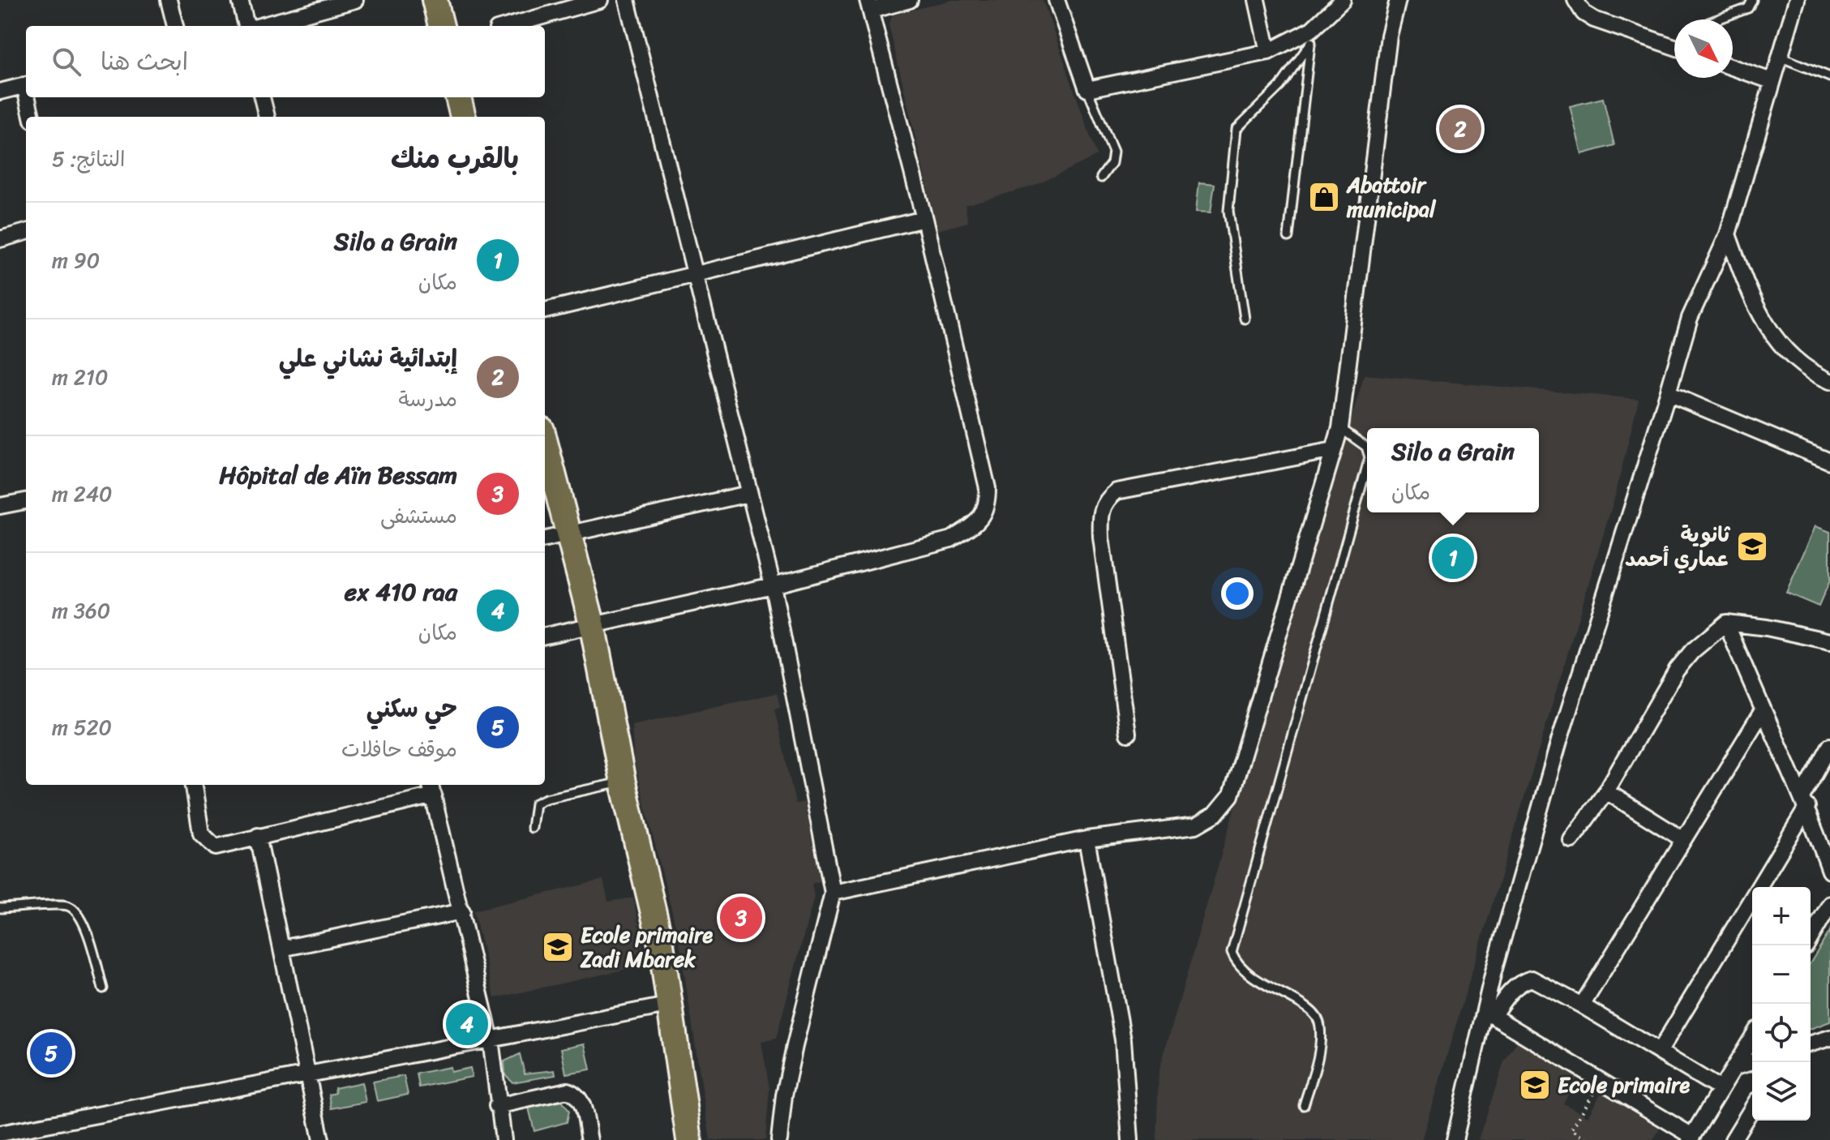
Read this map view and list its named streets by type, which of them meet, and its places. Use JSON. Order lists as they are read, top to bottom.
{
  "places": {
    "shop": ["Abattoir municipal"],
    "school or university": ["ثانوية عماري أحمد", "Ecole primaire Zadi Mbarek", "Ecole primaire"]
  },
  "north": "bottom right",
  "page": {
    "search": "ابحث هنا",
    "pins": [
      "2",
      "1",
      "3",
      "4",
      "5"
    ],
    "heading": ["بالقرب منك", "النتائج: 5"],
    "list": [
      {
        "mark": "1",
        "name": "Silo a Grain",
        "note": "مكان",
        "value": "90 m"
      },
      {
        "mark": "2",
        "name": "إبتدائية نشاني علي",
        "note": "مدرسة",
        "value": "210 m"
      },
      {
        "mark": "3",
        "name": "Hôpital de Aïn Bessam",
        "note": "مستشفى",
        "value": "240 m"
      },
      {
        "mark": "4",
        "name": "ex 410 raa",
        "note": "مكان",
        "value": "360 m"
      },
      {
        "mark": "5",
        "name": "حي سكني",
        "note": "موقف حافلات",
        "value": "520 m"
      }
    ],
    "popup": ["Silo a Grain", "مكان"],
    "map_buttons": ["+", "−"]
  }
}
